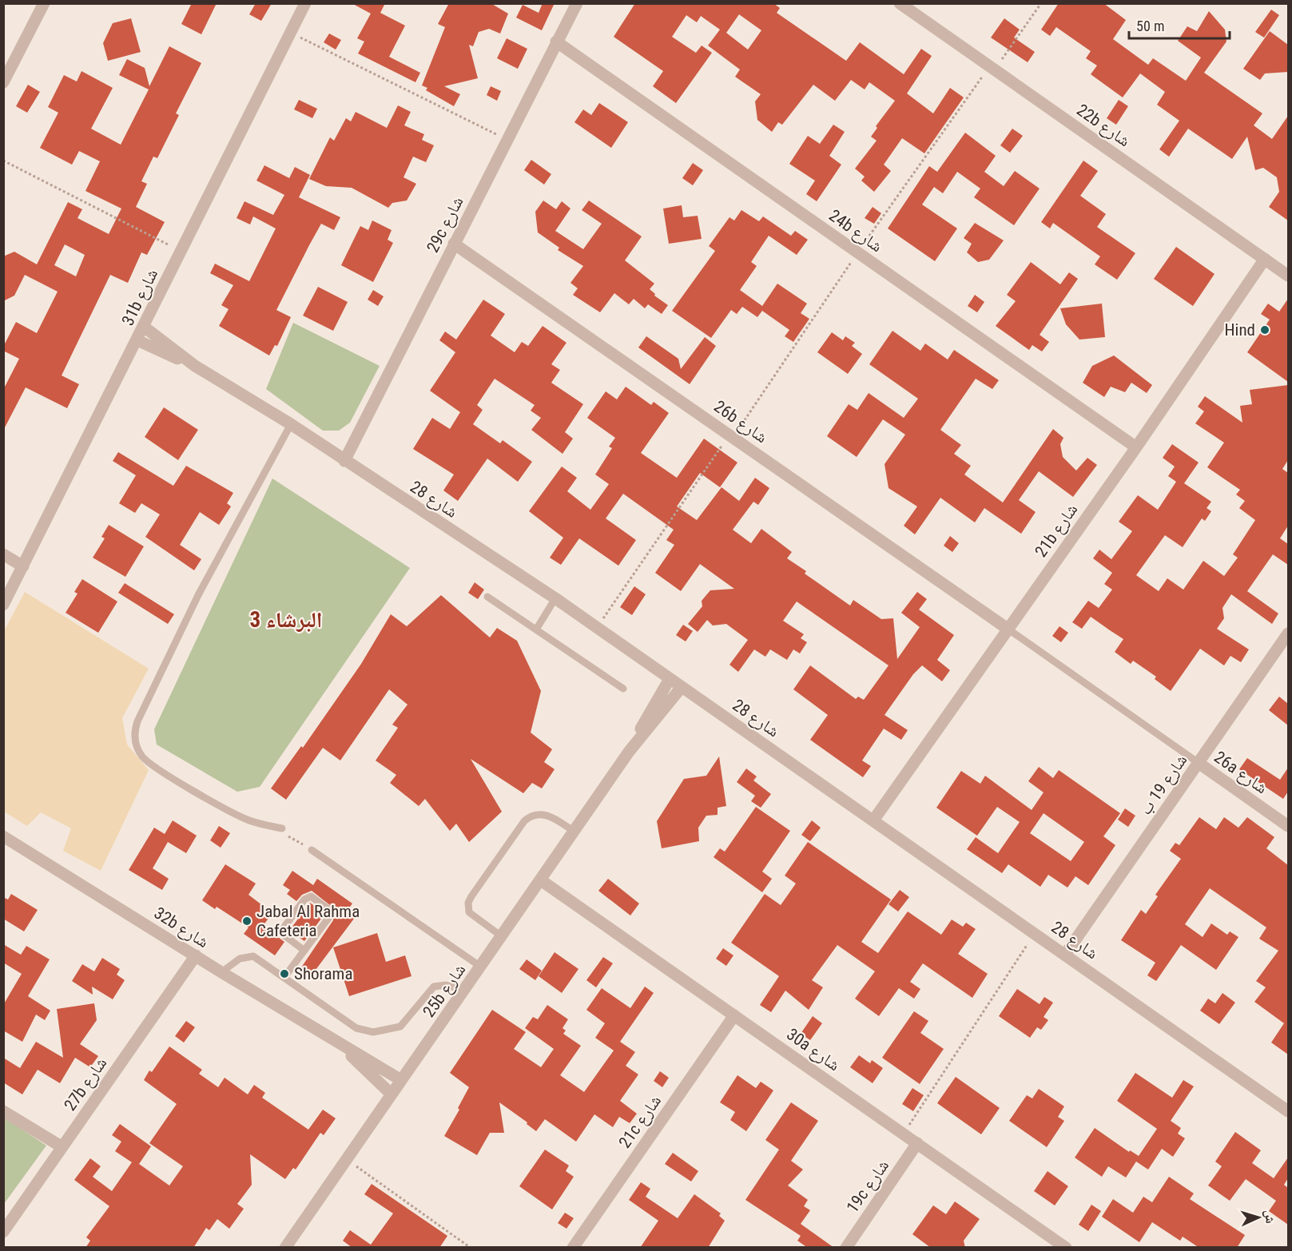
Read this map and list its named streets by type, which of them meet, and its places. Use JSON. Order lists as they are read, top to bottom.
{
  "streets": {
    "street": [
      "22b شارع",
      "29c شارع",
      "24b شارع",
      "31b شارع",
      "26b شارع",
      "شارع 28",
      "21b شارع",
      "26a شارع",
      "شارع 19 ب",
      "32b شارع",
      "25b شارع",
      "30a شارع",
      "27b شارع",
      "21c شارع",
      "19c شارع"
    ]
  },
  "crossings": [
    ["22b شارع", "21b شارع"],
    ["29c شارع", "24b شارع"],
    ["29c شارع", "26b شارع"],
    ["29c شارع", "شارع 28"],
    ["24b شارع", "21b شارع"],
    ["31b شارع", "شارع 28"],
    ["26b شارع", "21b شارع"],
    ["شارع 28", "21b شارع"],
    ["شارع 28", "شارع 19 ب"],
    ["شارع 28", "25b شارع"],
    ["26a شارع", "شارع 19 ب"],
    ["32b شارع", "25b شارع"],
    ["32b شارع", "27b شارع"],
    ["25b شارع", "30a شارع"],
    ["30a شارع", "21c شارع"],
    ["30a شارع", "19c شارع"]
  ],
  "districts": ["البرشاء 3"],
  "places": ["Hind", "Jabal Al Rahma Cafeteria", "Shorama"],
  "scale_bar": "50 m",
  "north": "right"
}
